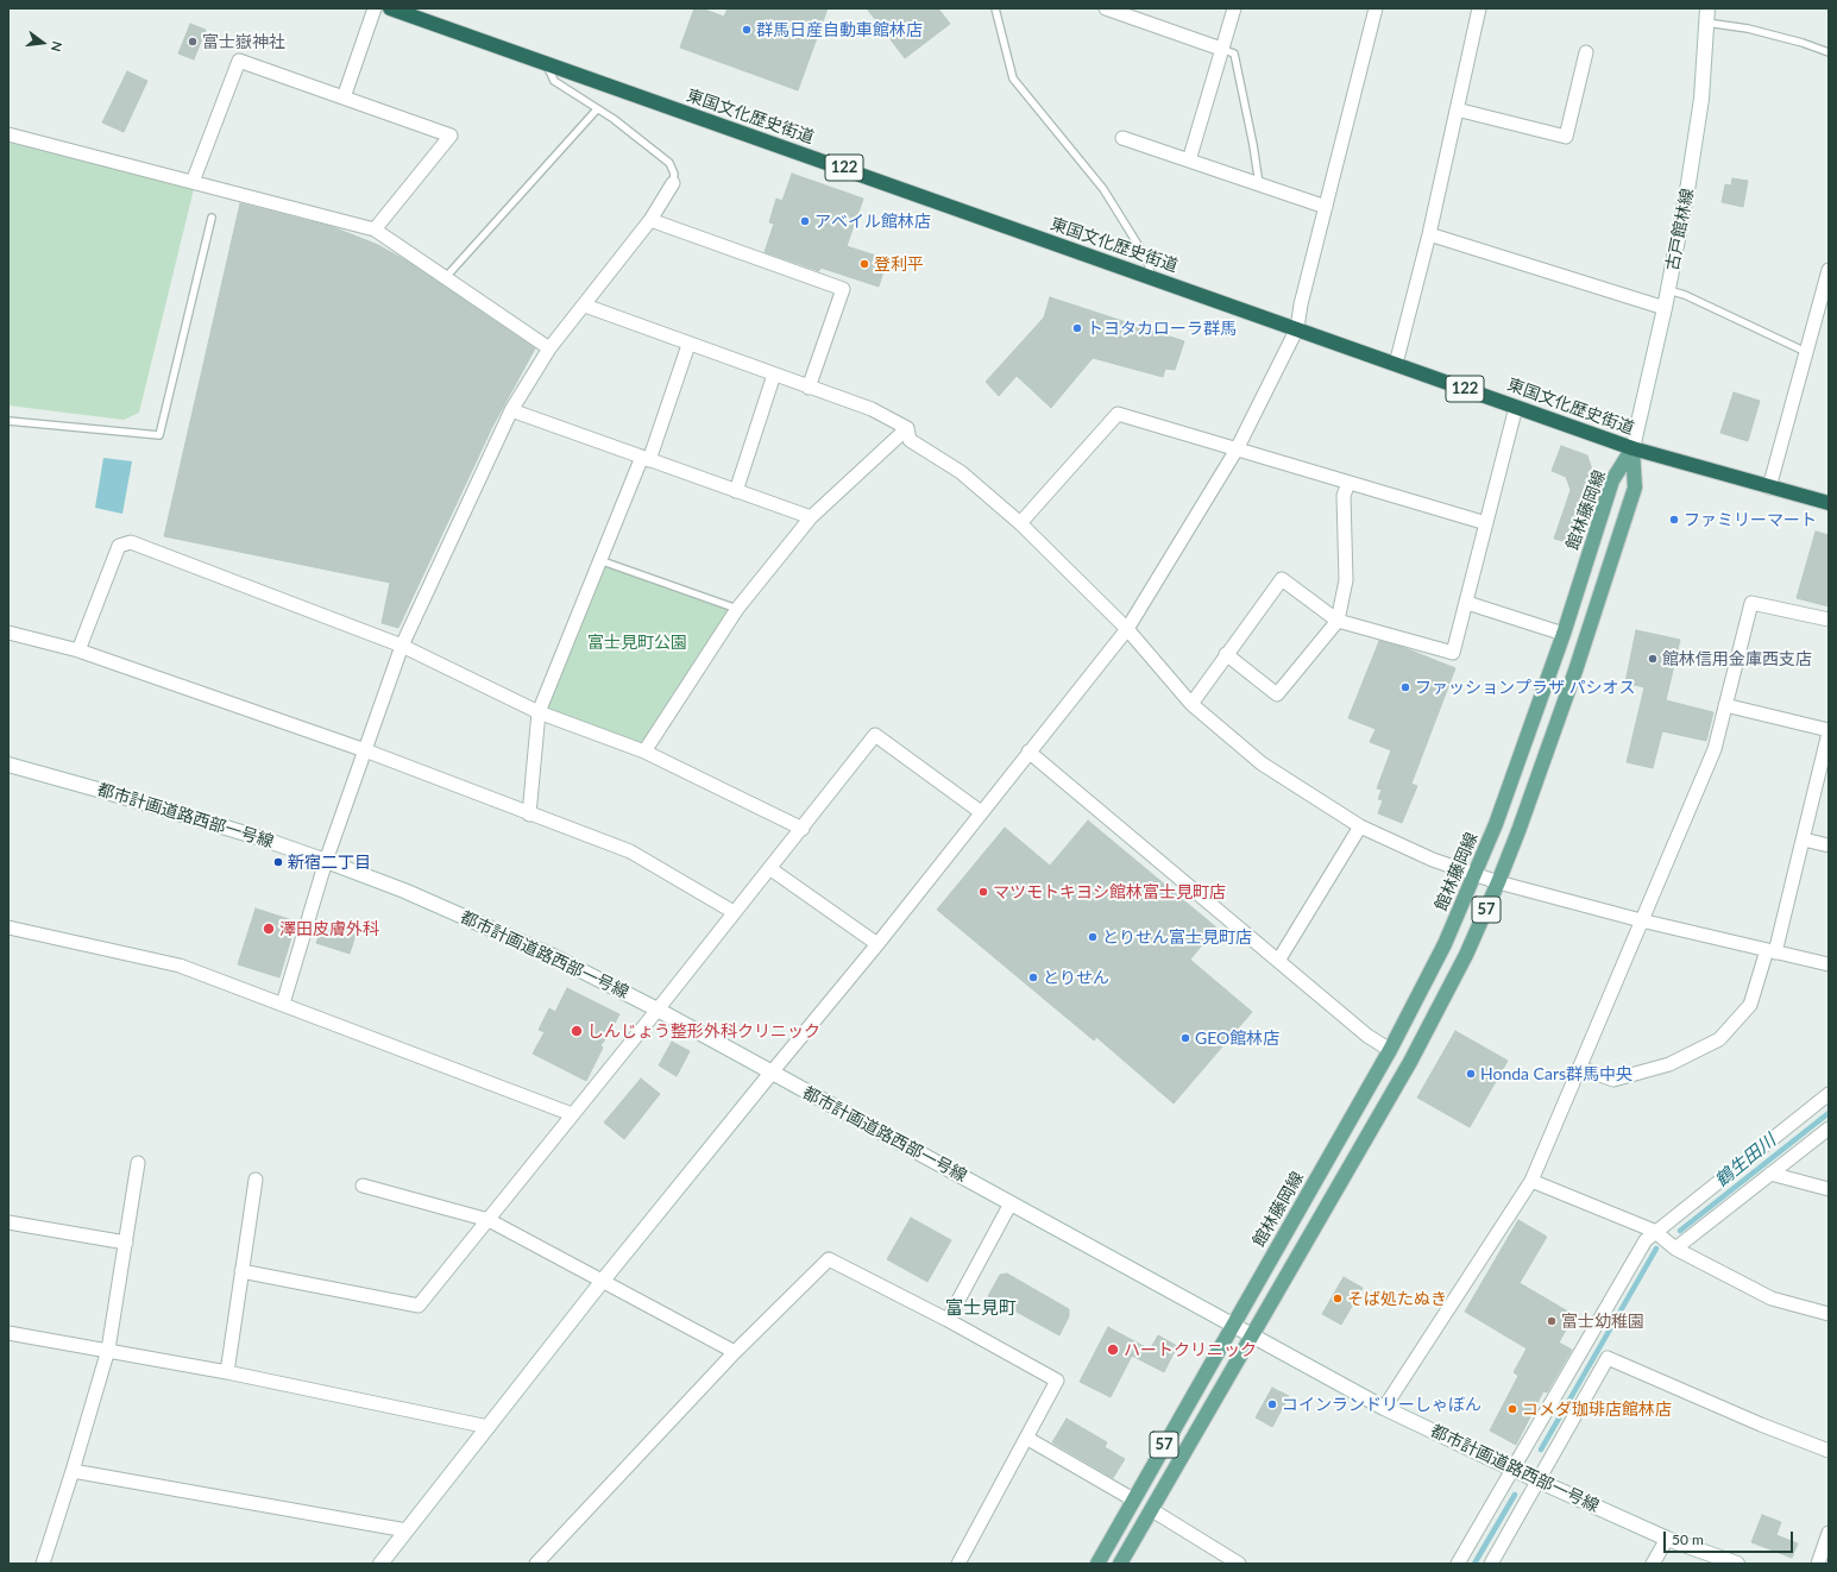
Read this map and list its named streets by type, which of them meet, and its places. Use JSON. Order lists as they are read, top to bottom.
{
  "streets": {
    "highway": ["東国文化歴史街道", "122"],
    "main road": ["館林藤岡線", "57"],
    "street": ["古戸館林線", "都市計画道路西部一号線"]
  },
  "crossings": [
    ["東国文化歴史街道", "古戸館林線"],
    ["東国文化歴史街道", "館林藤岡線"],
    ["古戸館林線", "館林藤岡線"],
    ["館林藤岡線", "都市計画道路西部一号線"]
  ],
  "districts": ["富士見町"],
  "water": ["鶴生田川"],
  "parks": ["富士見町公園"],
  "places": [
    "群馬日産自動車館林店",
    "富士嶽神社",
    "アベイル館林店",
    "登利平",
    "トヨタカローラ群馬",
    "ファミリーマート",
    "館林信用金庫西支店",
    "ファッションプラザ パシオス",
    "新宿二丁目",
    "マツモトキヨシ館林富士見町店",
    "澤田皮膚外科",
    "とりせん富士見町店",
    "とりせん",
    "しんじょう整形外科クリニック",
    "GEO館林店",
    "Honda Cars群馬中央",
    "そば処たぬき",
    "富士幼稚園",
    "ハートクリニック",
    "コインランドリーしゃぼん",
    "コメダ珈琲店館林店"
  ],
  "scale_bar": "50 m",
  "north": "right"
}
